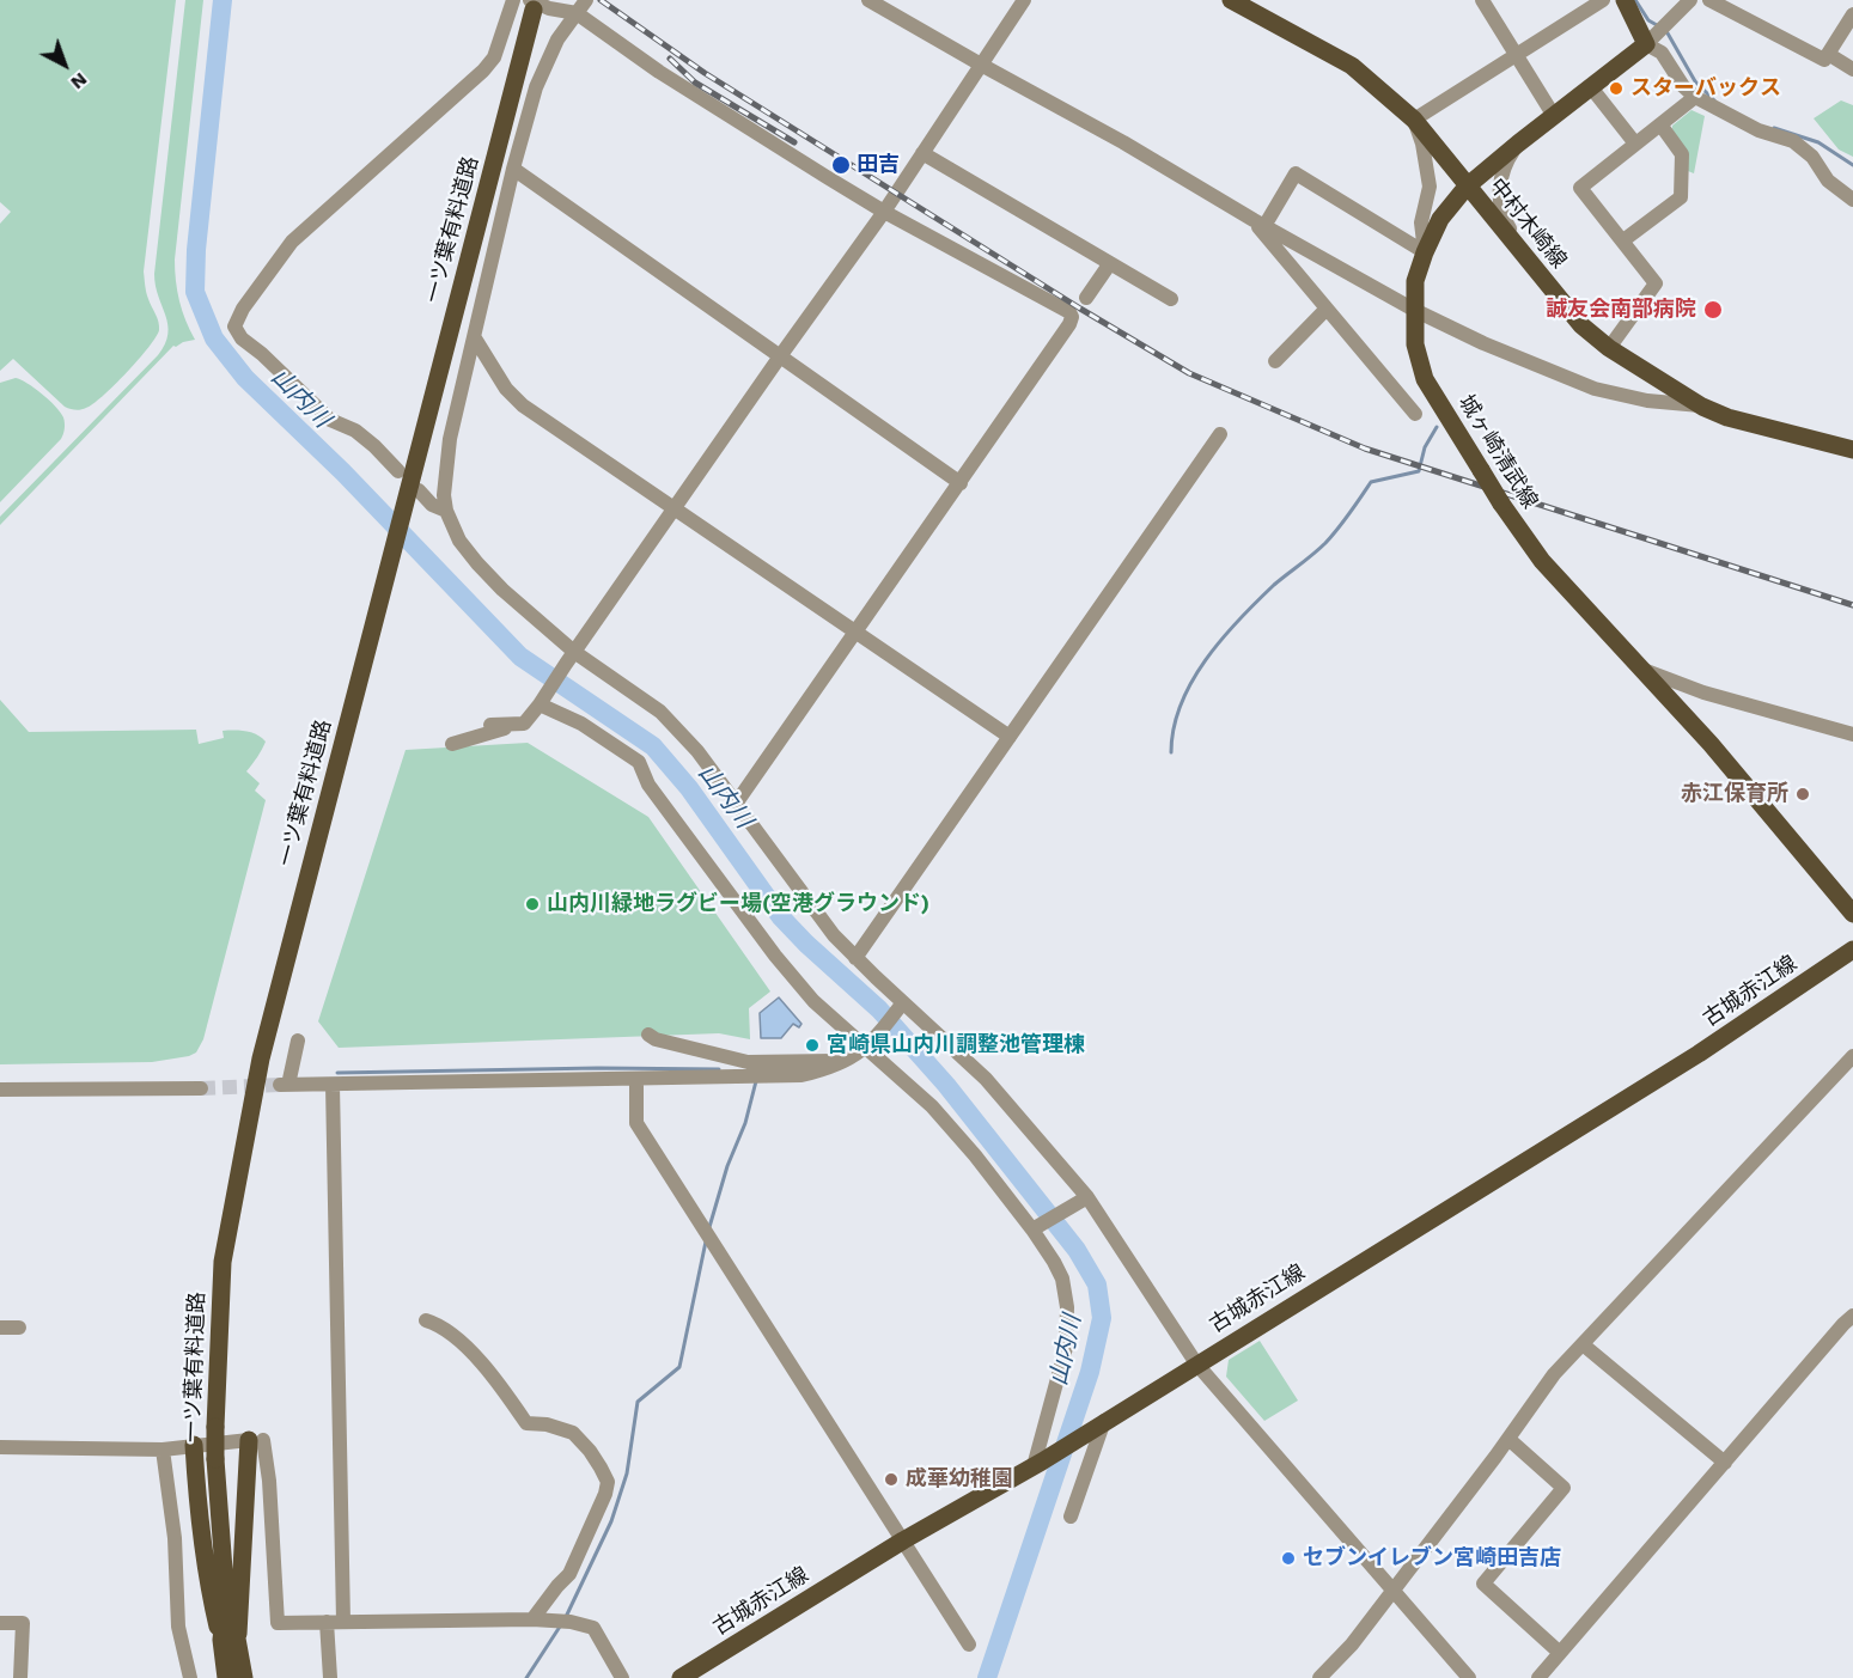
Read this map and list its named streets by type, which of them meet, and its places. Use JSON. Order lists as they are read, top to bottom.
{
  "streets": {
    "main road": [
      "中村木崎線",
      "一ツ葉有料道路",
      "城ヶ崎清武線",
      "古城赤江線"
    ]
  },
  "crossings": [
    ["中村木崎線", "城ヶ崎清武線"]
  ],
  "water": ["山内川"],
  "places": [
    "スターバックス",
    "田吉",
    "誠友会南部病院",
    "赤江保育所",
    "山内川緑地ラグビー場(空港グラウンド)",
    "宮崎県山内川調整池管理棟",
    "成華幼稚園",
    "セブンイレブン宮崎田吉店"
  ],
  "north": "bottom right"
}
